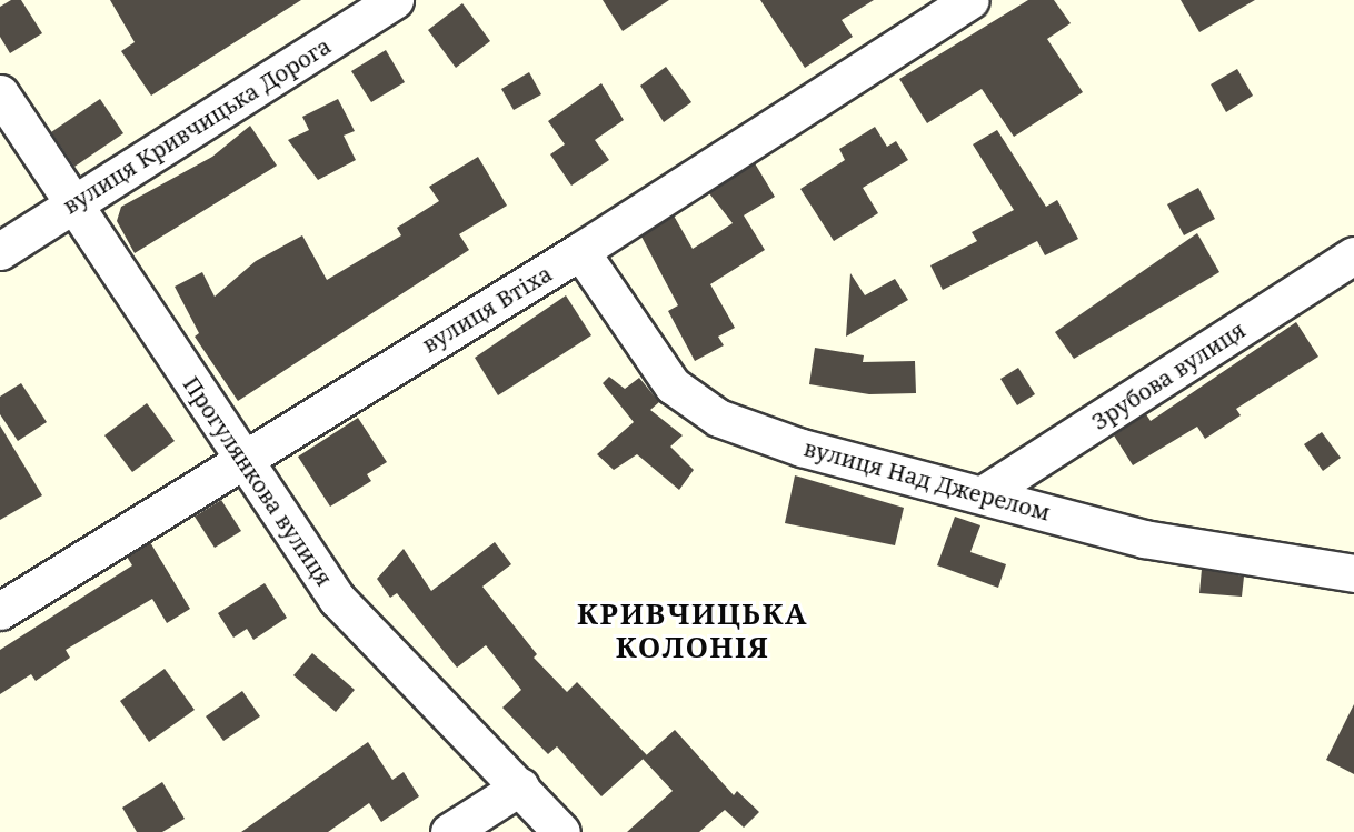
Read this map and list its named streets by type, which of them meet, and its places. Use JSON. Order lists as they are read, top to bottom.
{
  "streets": {
    "street": [
      "вулиця Кривчицька Дорога",
      "вулиця Втіха",
      "Зрубова вулиця",
      "вулиця Над Джерелом",
      "Прогулянкова вулиця"
    ]
  },
  "crossings": [
    ["вулиця Кривчицька Дорога", "Прогулянкова вулиця"],
    ["вулиця Втіха", "вулиця Над Джерелом"],
    ["вулиця Втіха", "Прогулянкова вулиця"],
    ["Зрубова вулиця", "вулиця Над Джерелом"]
  ],
  "districts": ["КРИВЧИЦЬКА КОЛОНІЯ"]
}
